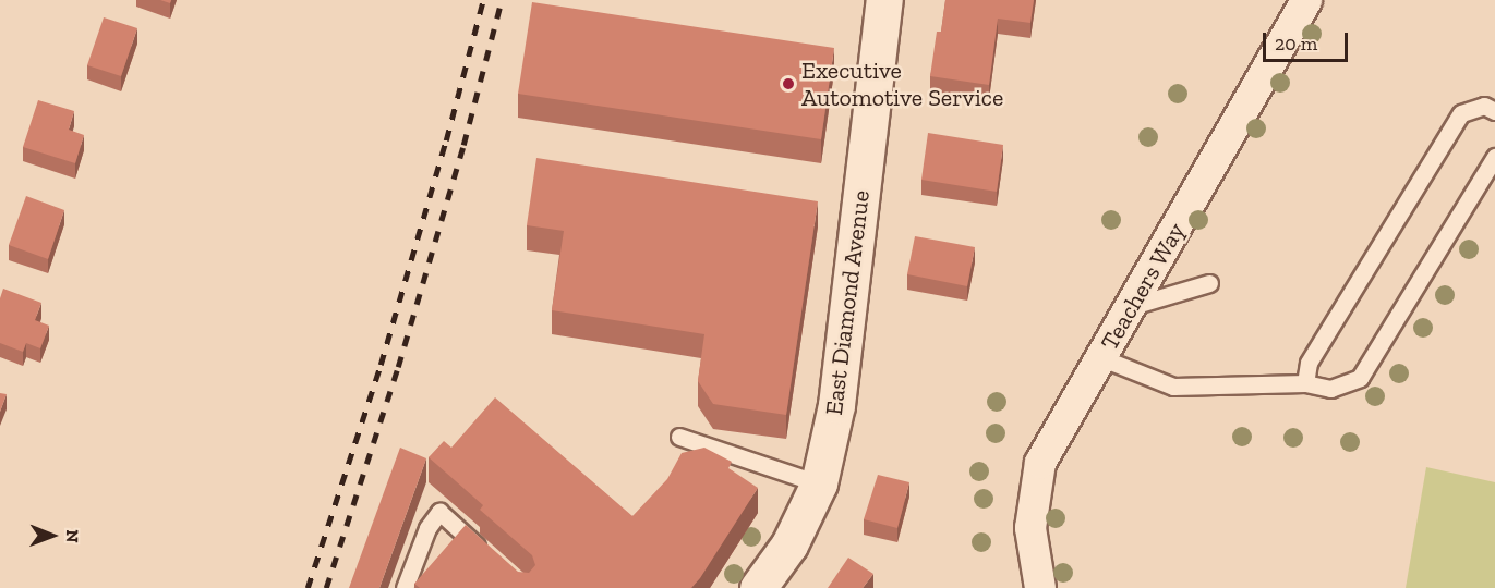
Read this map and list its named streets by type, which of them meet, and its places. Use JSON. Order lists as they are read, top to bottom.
{
  "streets": {
    "street": ["Teachers Way", "East Diamond Avenue"]
  },
  "places": ["Executive Automotive Service"],
  "scale_bar": "20 m",
  "north": "right"
}
